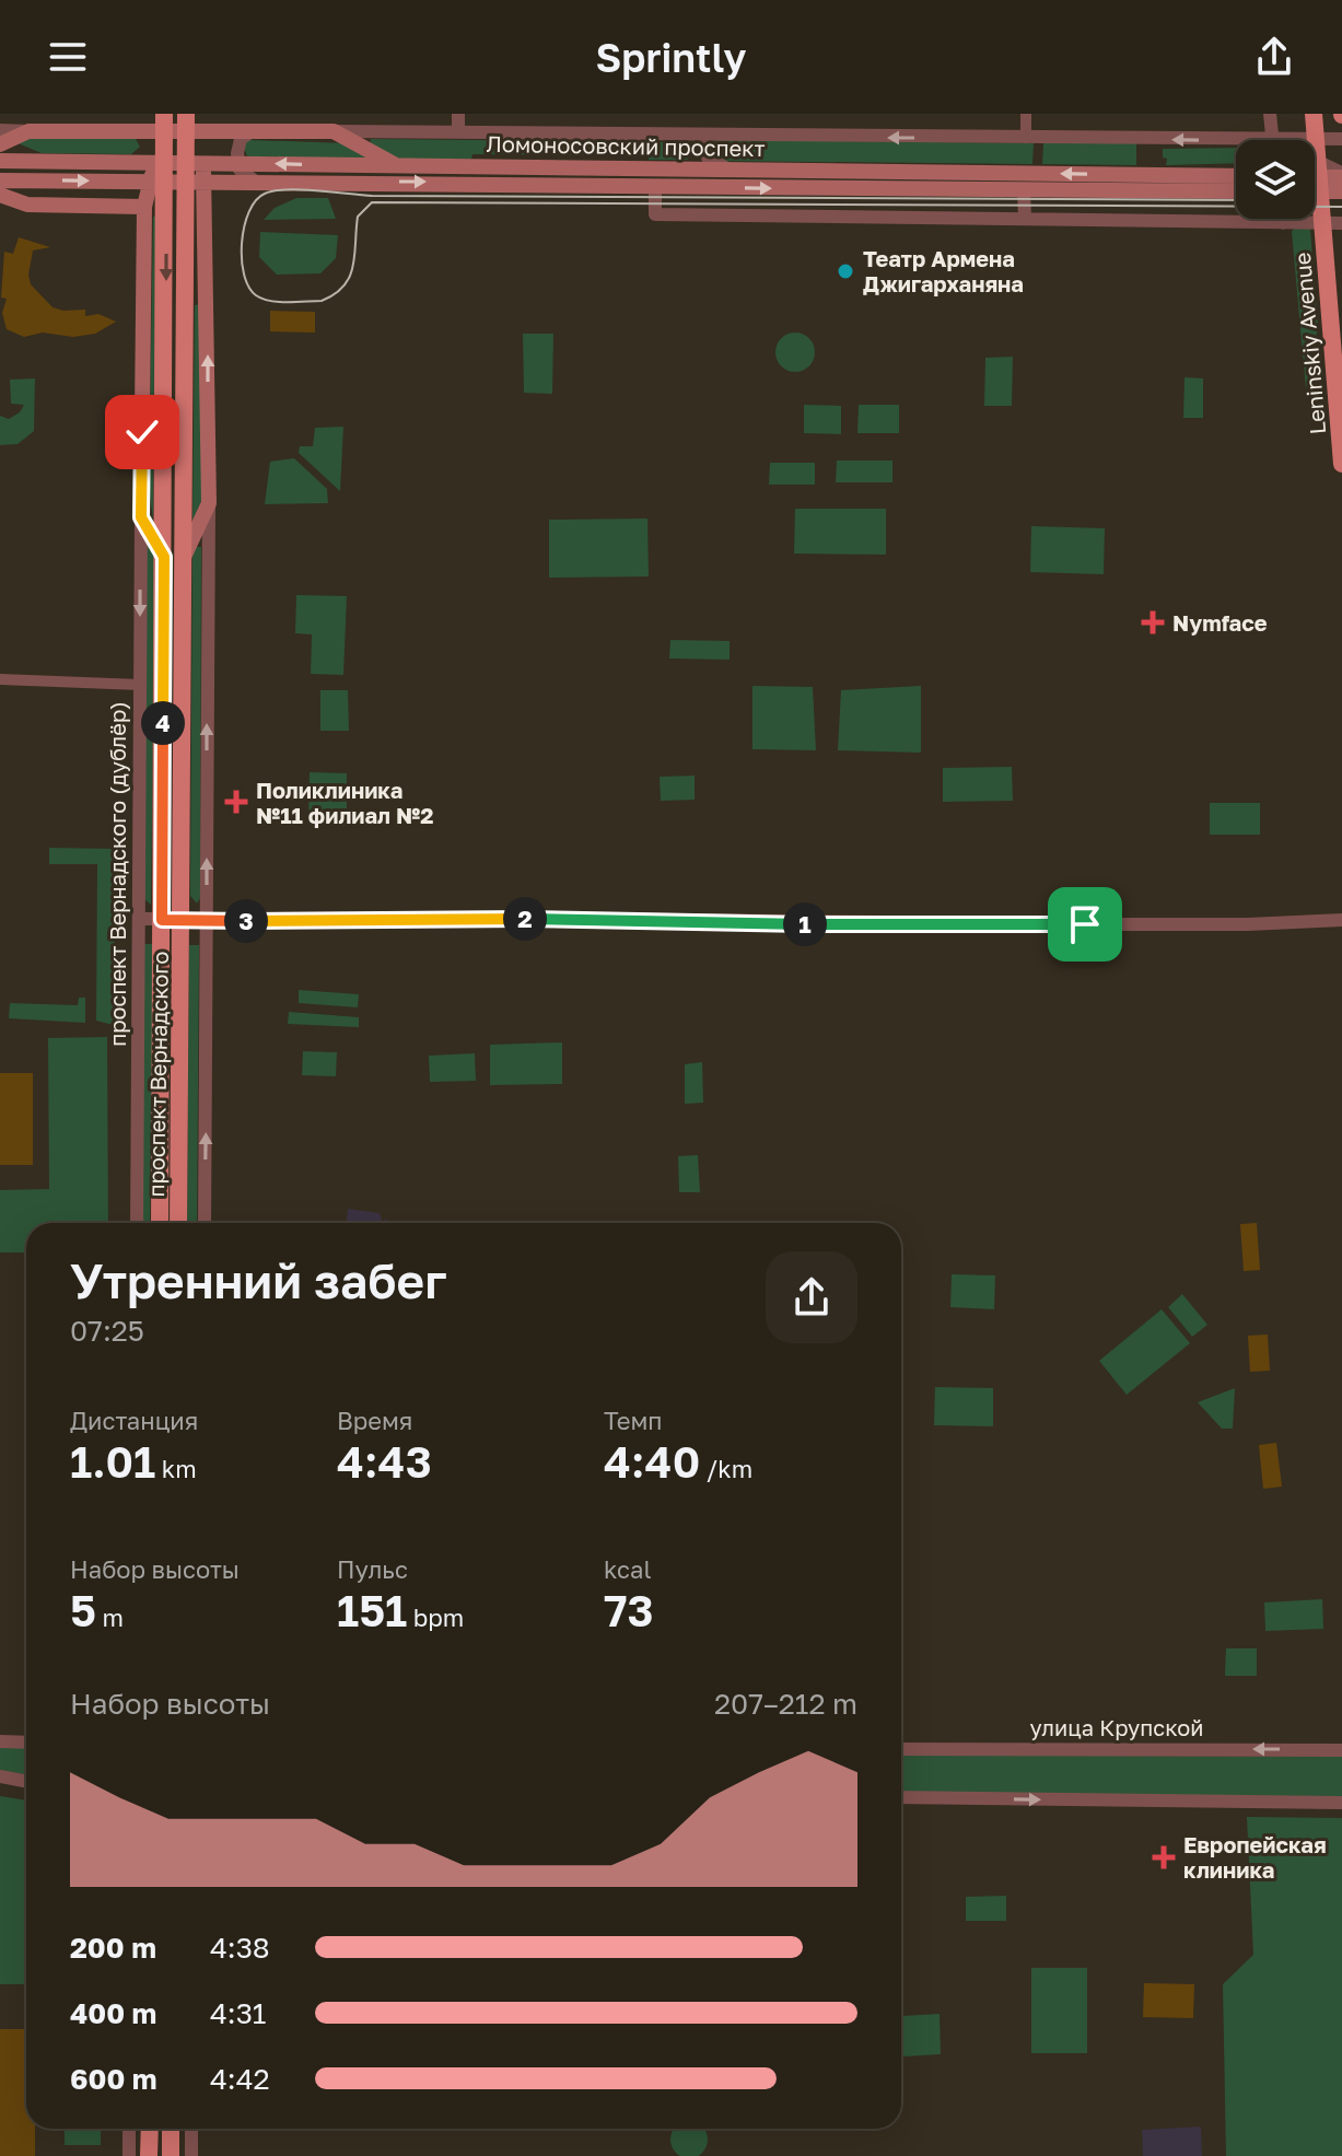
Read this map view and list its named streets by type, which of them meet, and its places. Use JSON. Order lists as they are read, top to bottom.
{
  "streets": {
    "main road": [
      "Ломоносовский проспект",
      "Leninskiy Avenue",
      "проспект Вернадского (дублёр)",
      "проспект Вернадского"
    ],
    "street": ["улица Крупской"]
  },
  "crossings": [
    ["Ломоносовский проспект", "проспект Вернадского"],
    ["проспект Вернадского (дублёр)", "проспект Вернадского"]
  ],
  "places": {
    "other": ["Театр Армена Джигарханяна"],
    "health": ["Nymface", "Поликлиника №11 филиал №2", "Европейская клиника"]
  },
  "page": {
    "header": "Sprintly",
    "pins": [
      "4",
      "2",
      "3",
      "1"
    ],
    "heading": ["Утренний забег", "07:25"],
    "stats": [
      ["Дистанция", "1.01 km"],
      ["Время", "4:43"],
      ["Темп", "4:40 /km"],
      ["Набор высоты", "5 m"],
      ["Пульс", "151 bpm"],
      ["kcal", "73"]
    ],
    "chart": ["Набор высоты", "207–212 m"],
    "list": [
      {
        "name": "200 m",
        "note": "4:38"
      },
      {
        "name": "400 m",
        "note": "4:31"
      },
      {
        "name": "600 m",
        "note": "4:42"
      }
    ]
  }
}
